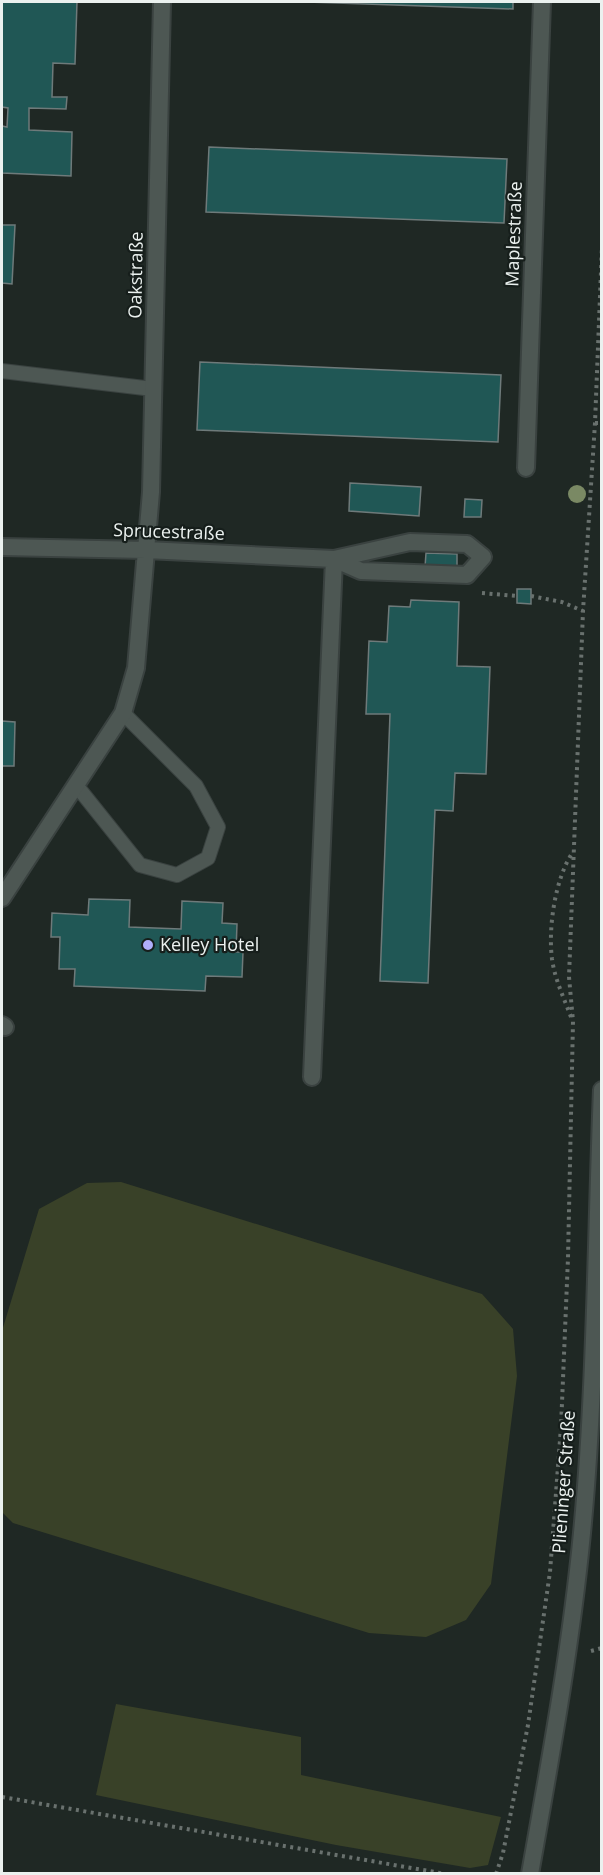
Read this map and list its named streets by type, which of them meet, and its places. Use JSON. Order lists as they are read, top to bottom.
{
  "streets": {
    "street": [
      "Maplestraße",
      "Oakstraße",
      "Sprucestraße",
      "Plieninger Straße"
    ]
  },
  "crossings": [
    ["Oakstraße", "Sprucestraße"]
  ],
  "places": ["Kelley Hotel"]
}
